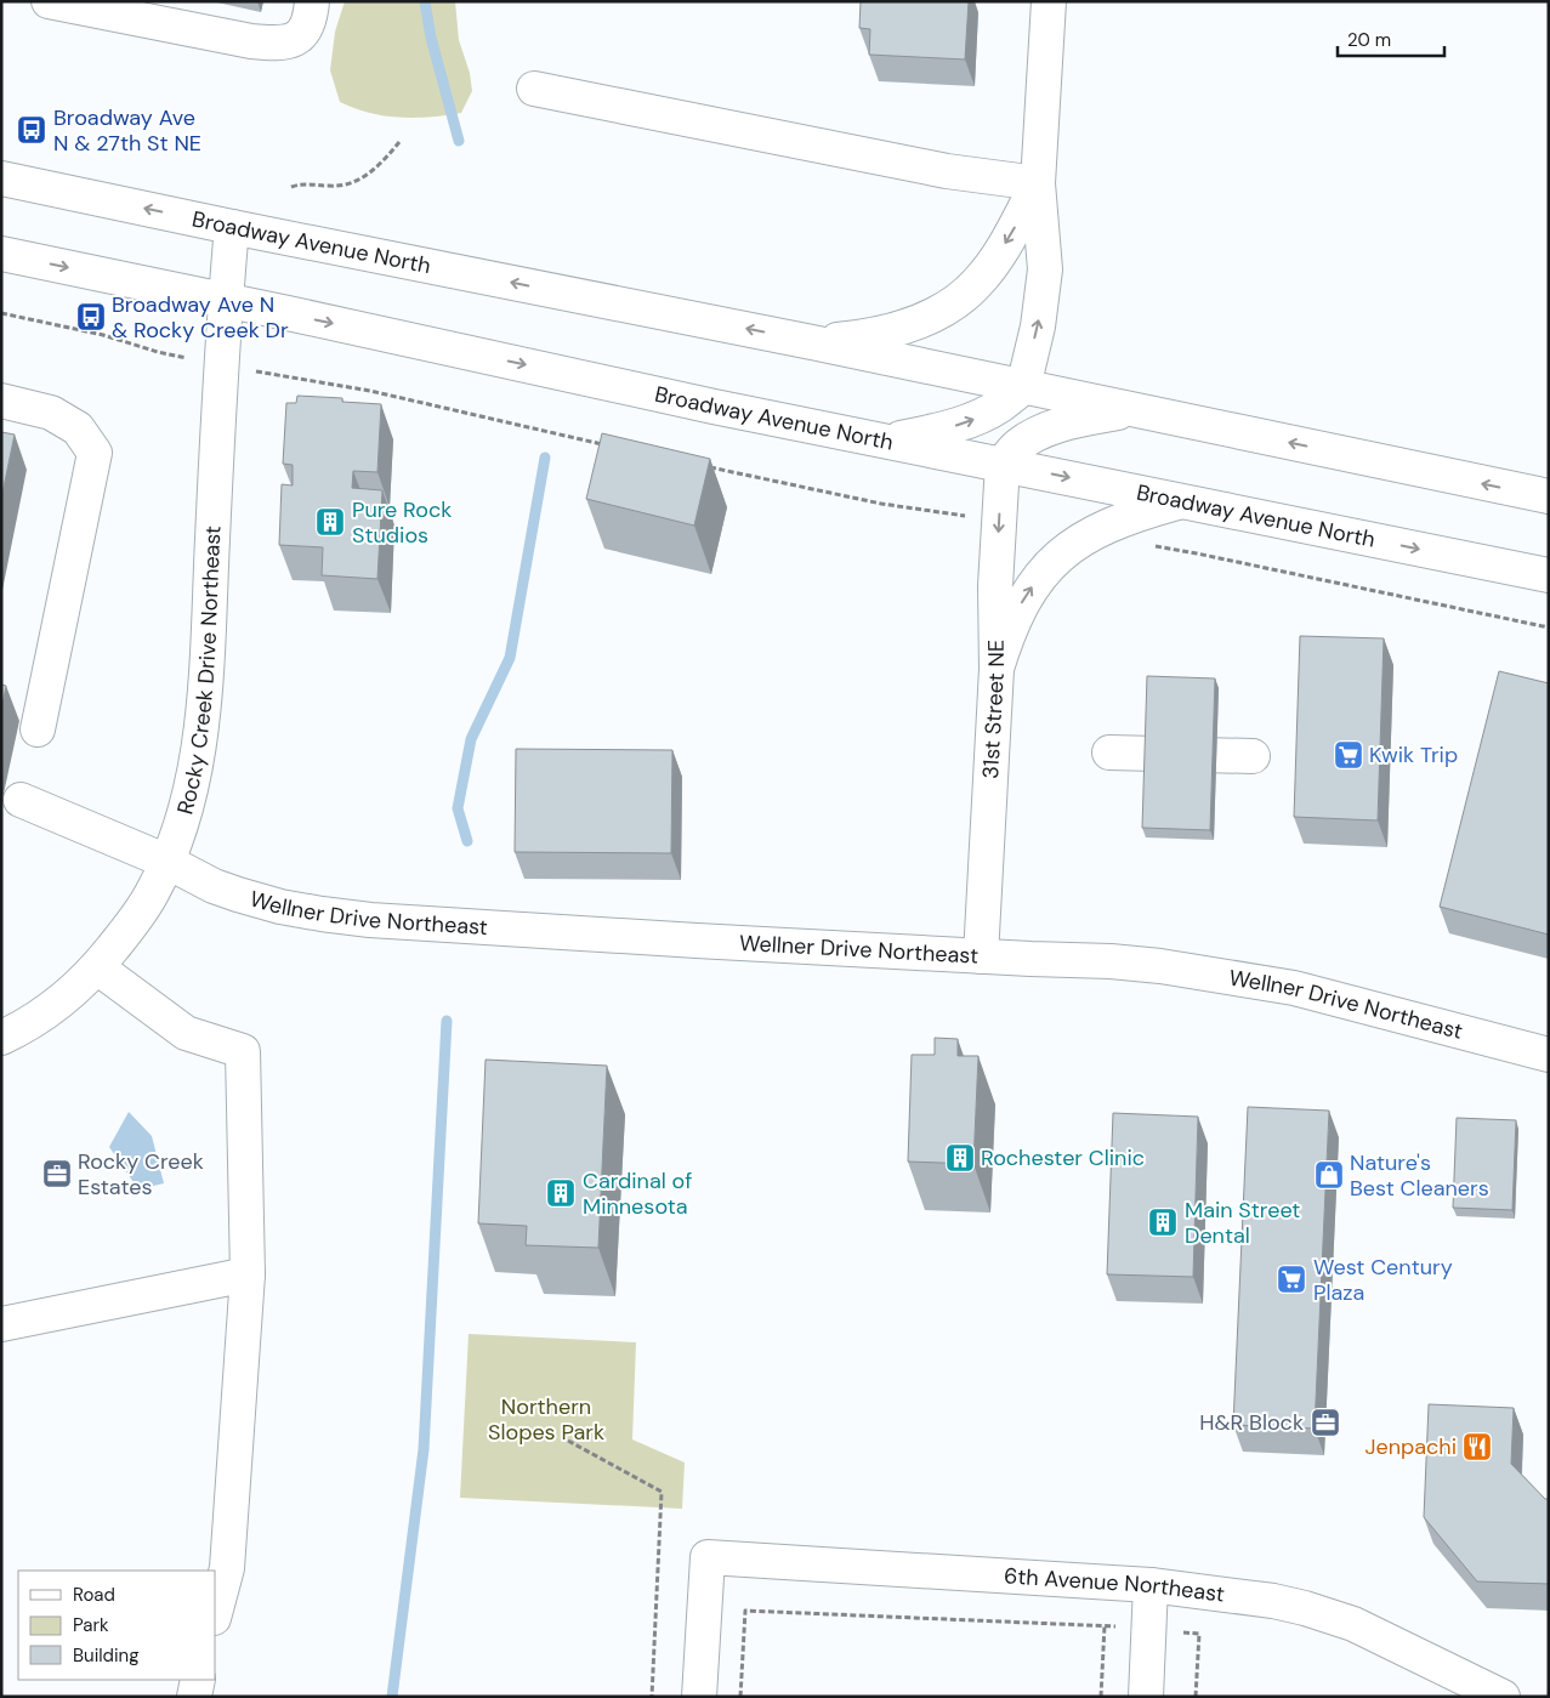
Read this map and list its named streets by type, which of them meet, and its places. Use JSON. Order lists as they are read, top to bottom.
{
  "streets": {
    "street": [
      "Broadway Avenue North",
      "Rocky Creek Drive Northeast",
      "31st Street NE",
      "Wellner Drive Northeast",
      "6th Avenue Northeast"
    ]
  },
  "crossings": [
    ["Broadway Avenue North", "Rocky Creek Drive Northeast"],
    ["Broadway Avenue North", "31st Street NE"],
    ["Rocky Creek Drive Northeast", "Wellner Drive Northeast"],
    ["31st Street NE", "Wellner Drive Northeast"]
  ],
  "one_way": ["31st Street NE"],
  "parks": ["Northern Slopes Park"],
  "places": {
    "bus stop": ["Broadway Ave N & 27th St NE", "Broadway Ave N & Rocky Creek Dr"],
    "building": [
      "Pure Rock Studios",
      "Rochester Clinic",
      "Cardinal of Minnesota",
      "Main Street Dental"
    ],
    "supermarket": ["Kwik Trip", "West Century Plaza"],
    "office": ["Rocky Creek Estates", "H&R Block"],
    "shop": ["Nature's Best Cleaners"],
    "restaurant": ["Jenpachi"]
  },
  "legend": ["Road", "Park", "Building"],
  "scale_bar": "20 m"
}
